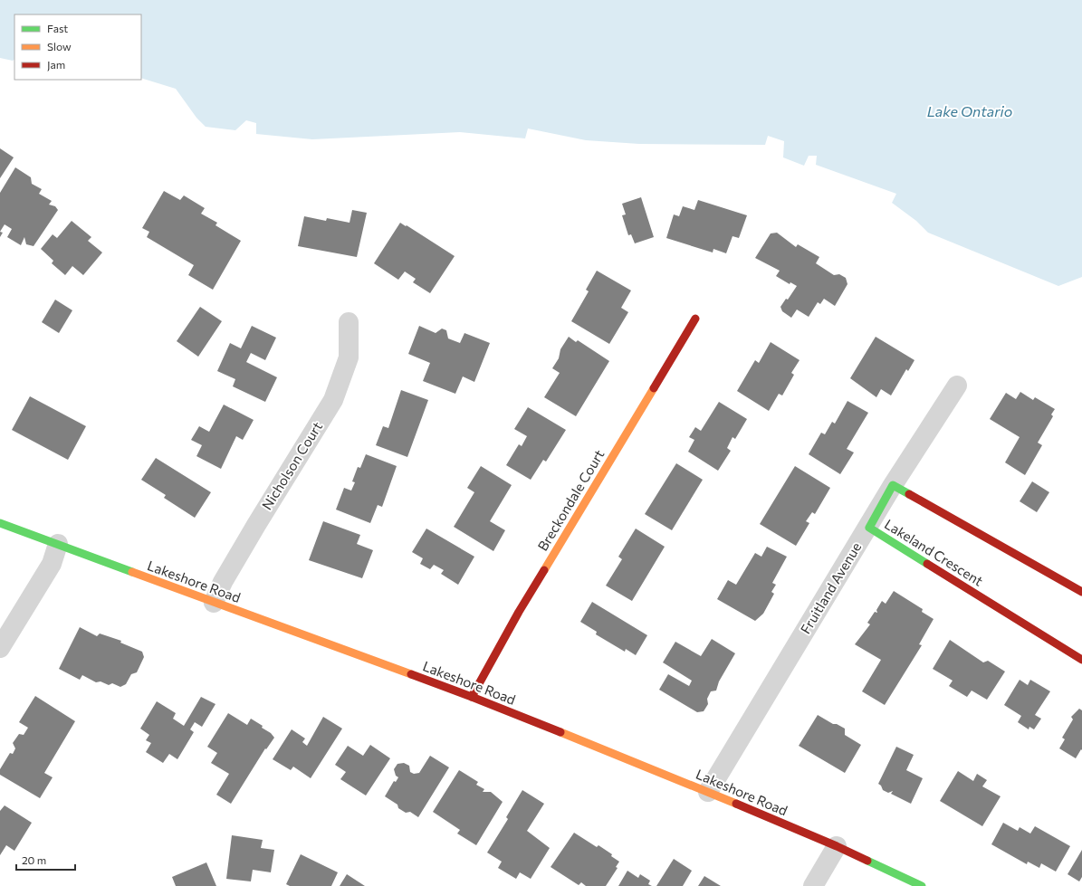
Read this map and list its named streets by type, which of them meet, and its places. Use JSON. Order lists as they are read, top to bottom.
{
  "streets": {
    "main road": ["Breckondale Court", "Lakeland Crescent", "Lakeshore Road"],
    "street": ["Nicholson Court", "Fruitland Avenue"]
  },
  "crossings": [
    ["Nicholson Court", "Lakeshore Road"],
    ["Breckondale Court", "Lakeshore Road"],
    ["Lakeland Crescent", "Fruitland Avenue"],
    ["Lakeshore Road", "Fruitland Avenue"]
  ],
  "water": ["Lake Ontario"],
  "legend": ["Fast", "Slow", "Jam"],
  "scale_bar": "20 m"
}
